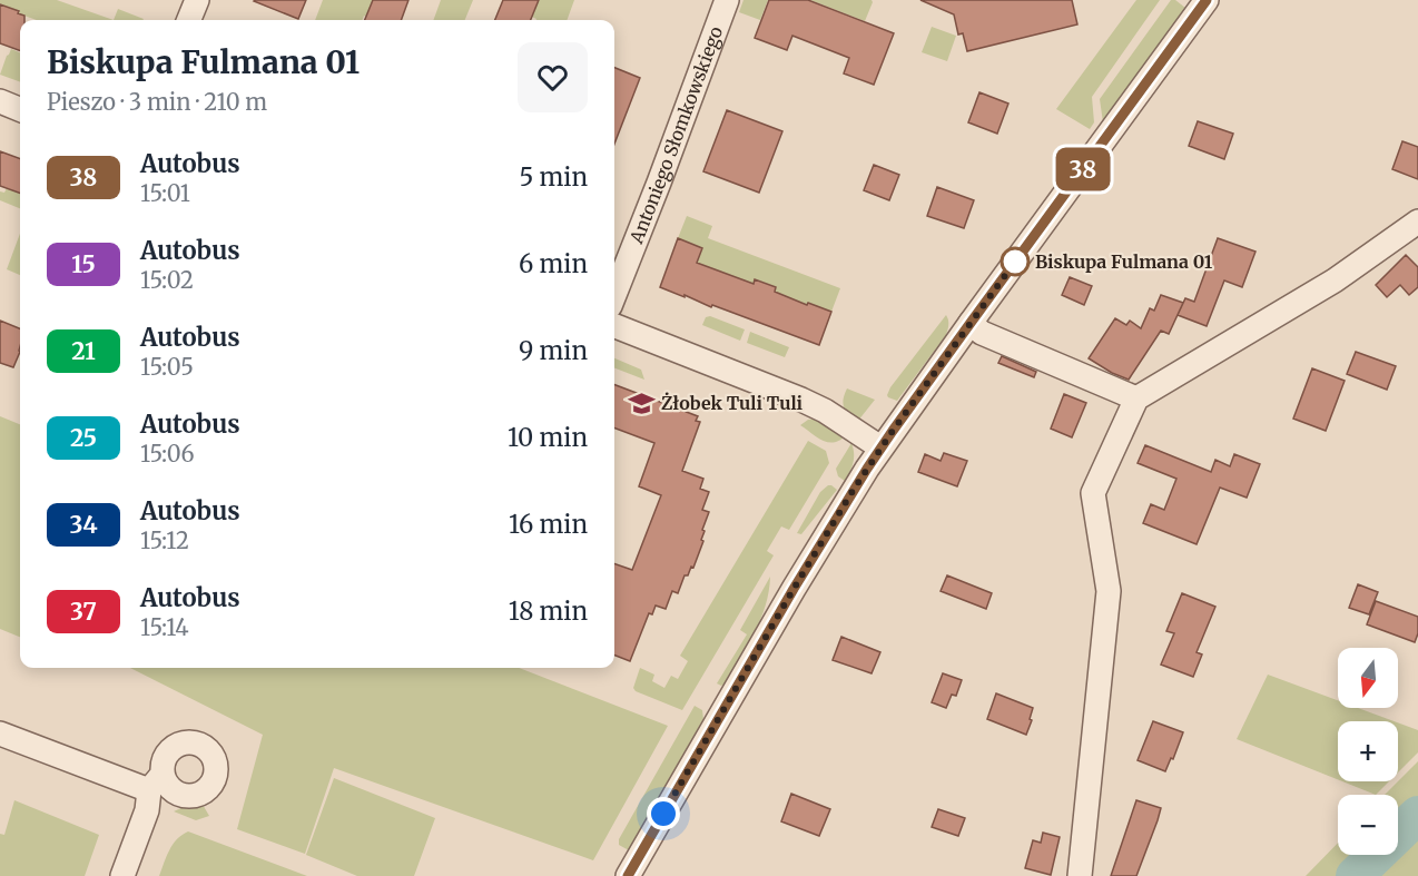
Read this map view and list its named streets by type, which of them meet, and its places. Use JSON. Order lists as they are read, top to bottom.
{
  "streets": {
    "street": ["Antoniego Słomkowskiego"]
  },
  "places": {
    "other": ["Biskupa Fulmana 01"],
    "school or university": ["Żłobek Tuli Tuli"]
  },
  "lines": ["bus line 38"],
  "north": "bottom",
  "page": {
    "on_map": "38",
    "heading": ["Biskupa Fulmana 01", "Pieszo · 3 min · 210 m"],
    "list": [
      {
        "mark": "38",
        "name": "Autobus",
        "note": "15:01",
        "value": "5 min"
      },
      {
        "mark": "15",
        "name": "Autobus",
        "note": "15:02",
        "value": "6 min"
      },
      {
        "mark": "21",
        "name": "Autobus",
        "note": "15:05",
        "value": "9 min"
      },
      {
        "mark": "25",
        "name": "Autobus",
        "note": "15:06",
        "value": "10 min"
      },
      {
        "mark": "34",
        "name": "Autobus",
        "note": "15:12",
        "value": "16 min"
      },
      {
        "mark": "37",
        "name": "Autobus",
        "note": "15:14",
        "value": "18 min"
      }
    ],
    "map_buttons": ["+", "−"]
  }
}
